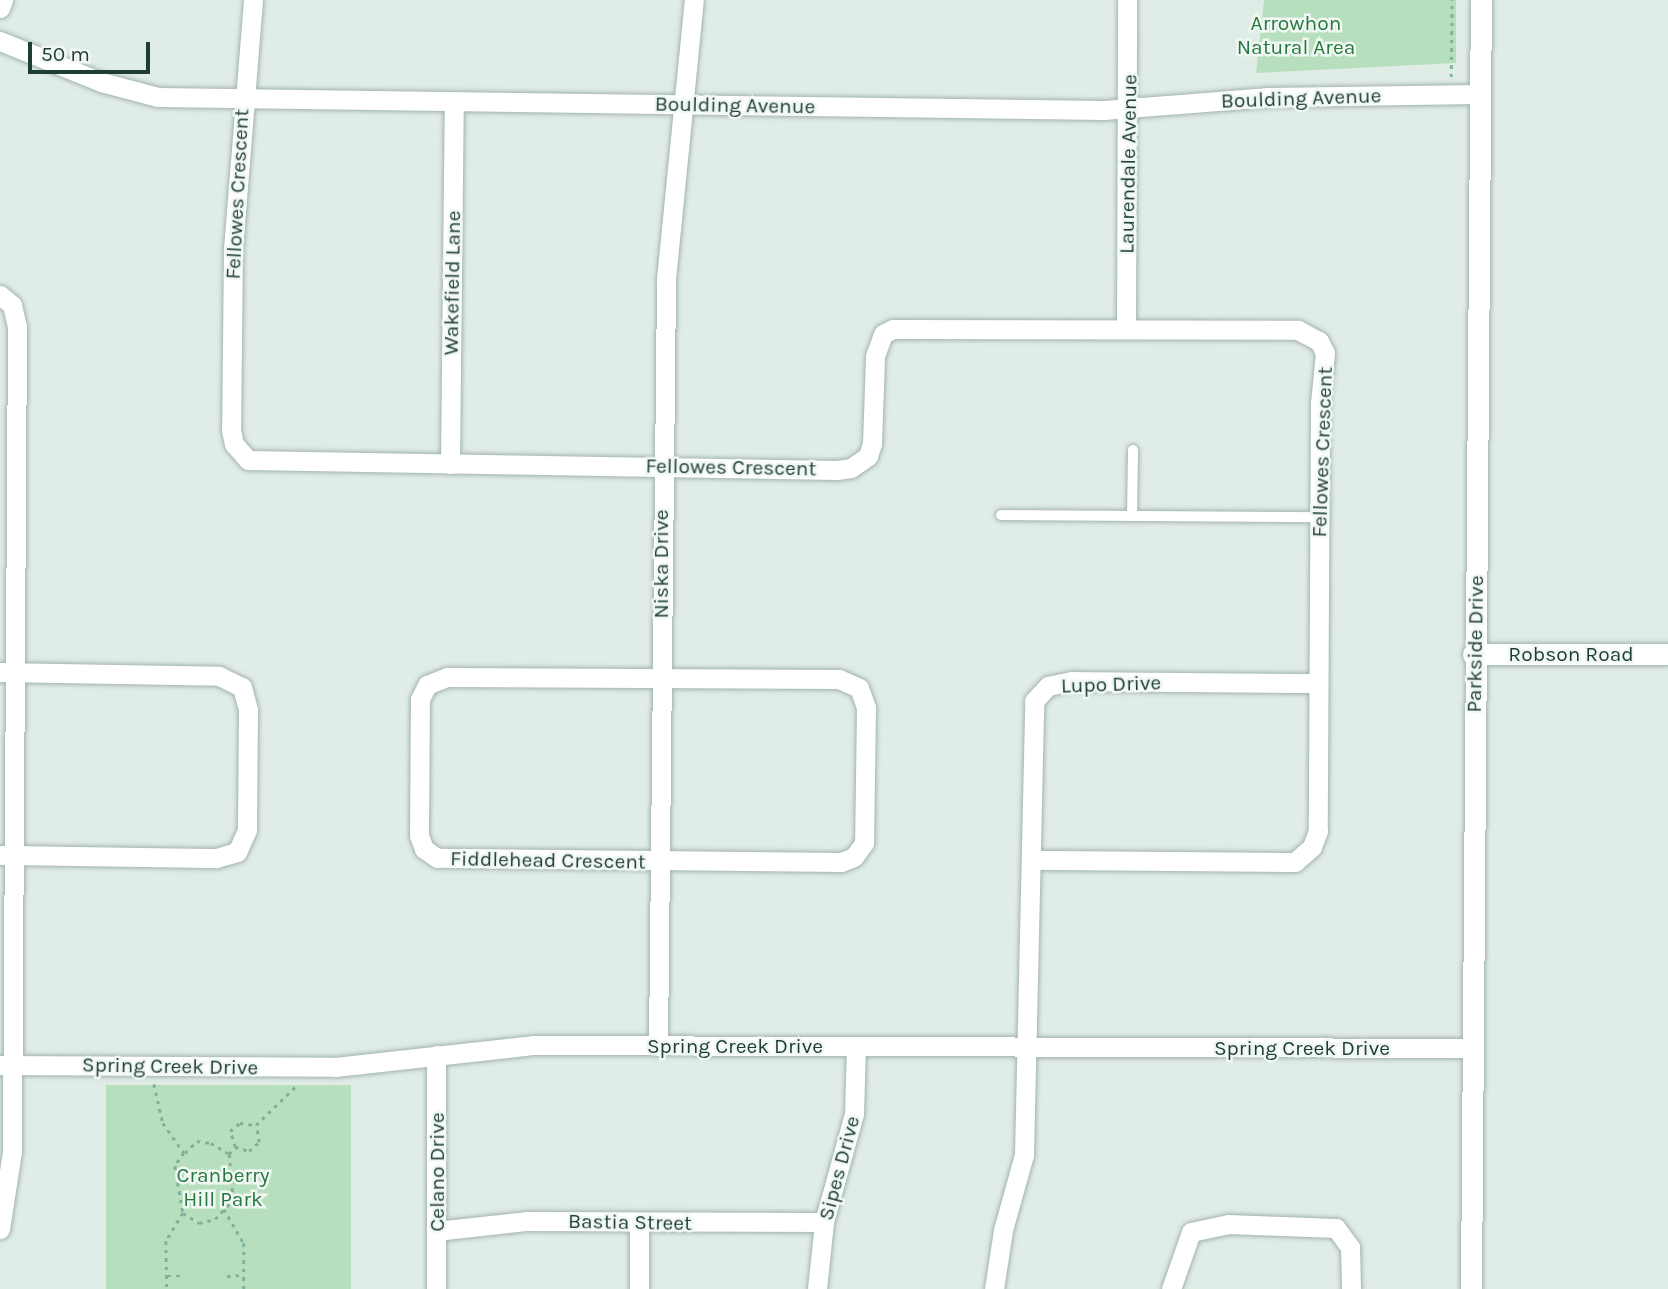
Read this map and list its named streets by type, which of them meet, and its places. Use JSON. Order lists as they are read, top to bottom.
{
  "streets": {
    "main road": ["Parkside Drive", "Robson Road"],
    "street": [
      "Boulding Avenue",
      "Laurendale Avenue",
      "Fellowes Crescent",
      "Wakefield Lane",
      "Niska Drive",
      "Lupo Drive",
      "Fiddlehead Crescent",
      "Spring Creek Drive",
      "Sipes Drive",
      "Celano Drive",
      "Bastia Street"
    ]
  },
  "crossings": [
    ["Boulding Avenue", "Laurendale Avenue"],
    ["Boulding Avenue", "Fellowes Crescent"],
    ["Boulding Avenue", "Wakefield Lane"],
    ["Boulding Avenue", "Niska Drive"],
    ["Boulding Avenue", "Parkside Drive"],
    ["Laurendale Avenue", "Fellowes Crescent"],
    ["Fellowes Crescent", "Wakefield Lane"],
    ["Fellowes Crescent", "Niska Drive"],
    ["Fellowes Crescent", "Lupo Drive"],
    ["Niska Drive", "Fiddlehead Crescent"],
    ["Niska Drive", "Spring Creek Drive"],
    ["Parkside Drive", "Robson Road"],
    ["Parkside Drive", "Spring Creek Drive"],
    ["Lupo Drive", "Spring Creek Drive"],
    ["Spring Creek Drive", "Sipes Drive"],
    ["Spring Creek Drive", "Celano Drive"],
    ["Sipes Drive", "Bastia Street"],
    ["Celano Drive", "Bastia Street"]
  ],
  "parks": ["Arrowhon Natural Area", "Cranberry Hill Park"],
  "scale_bar": "50 m"
}
